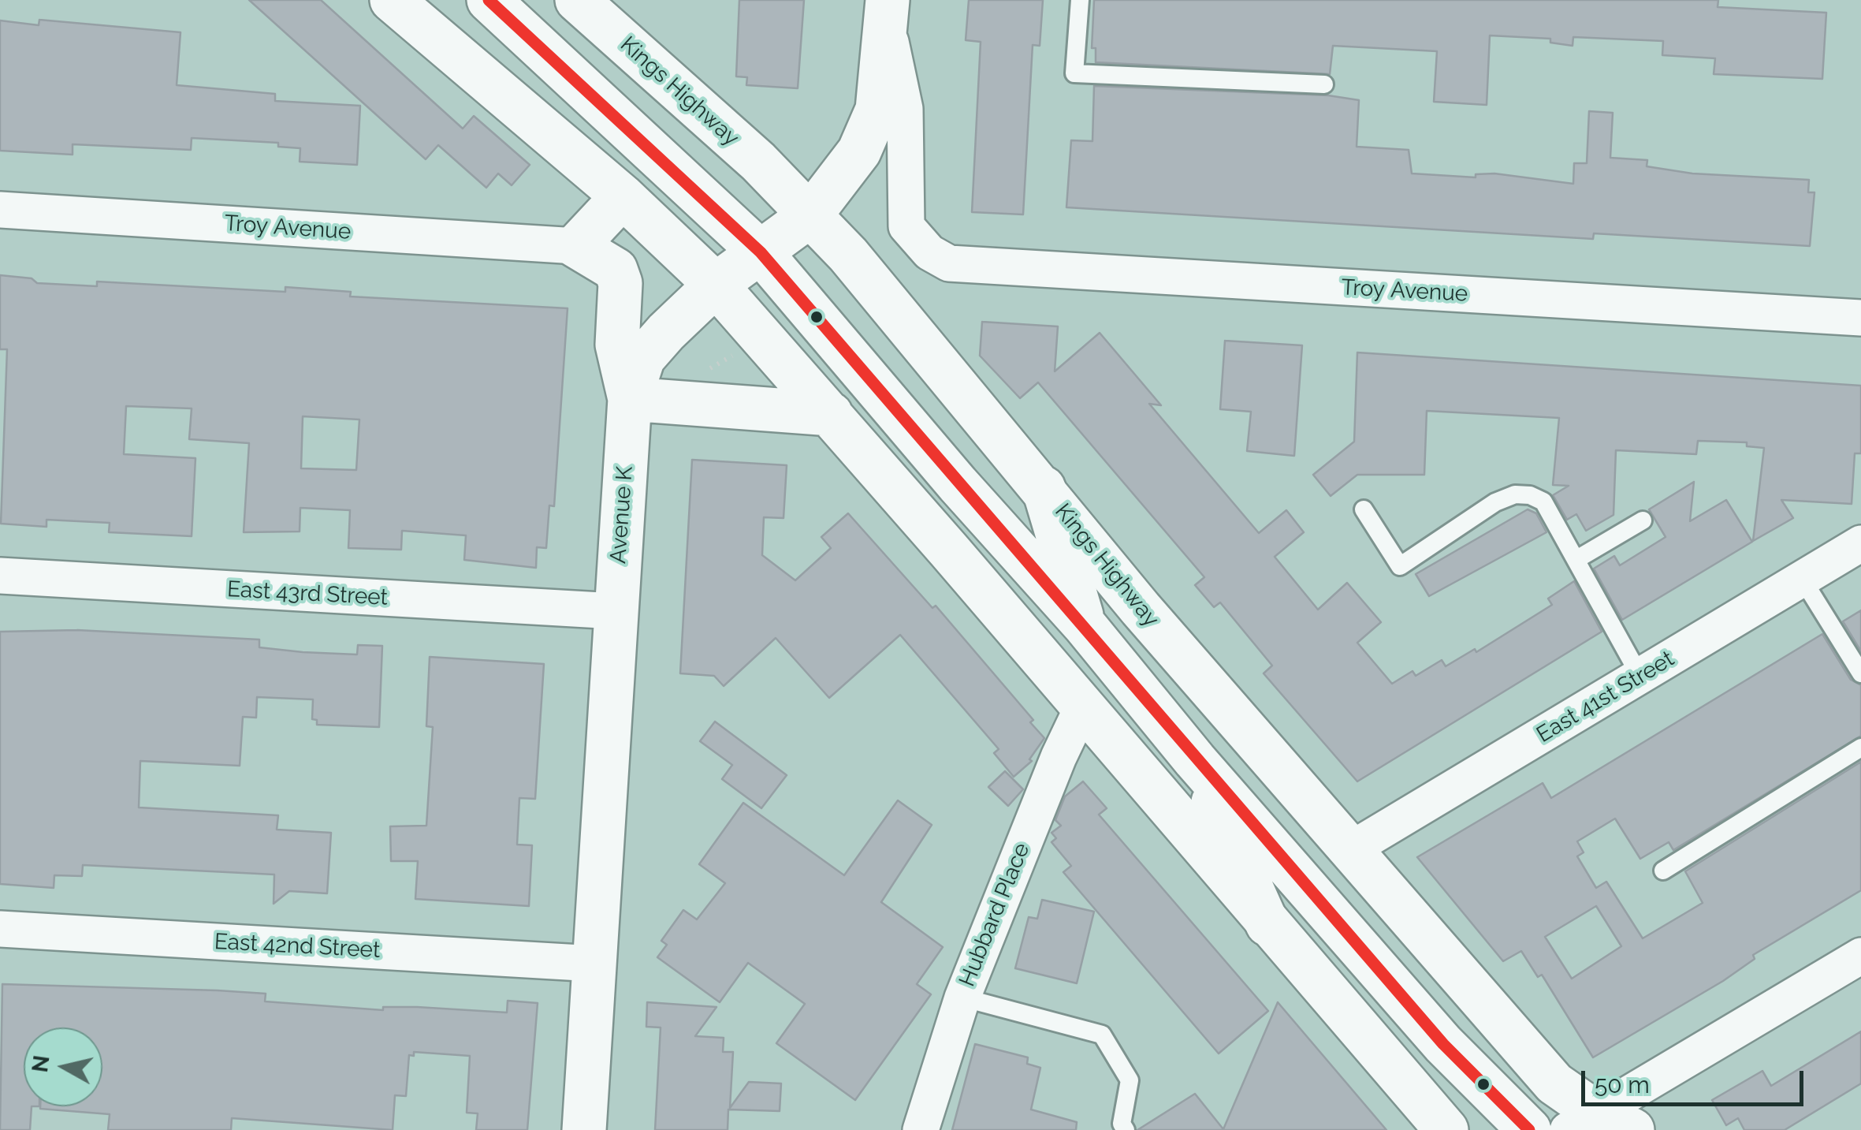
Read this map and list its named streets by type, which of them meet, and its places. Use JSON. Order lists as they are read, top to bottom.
{
  "streets": {
    "street": [
      "Kings Highway",
      "Troy Avenue",
      "Avenue K",
      "East 43rd Street",
      "East 41st Street",
      "Hubbard Place",
      "East 42nd Street"
    ]
  },
  "crossings": [
    ["Kings Highway", "Avenue K"],
    ["Kings Highway", "East 41st Street"],
    ["Troy Avenue", "Avenue K"],
    ["Avenue K", "East 43rd Street"],
    ["Avenue K", "East 42nd Street"]
  ],
  "scale_bar": "50 m",
  "north": "left"
}
